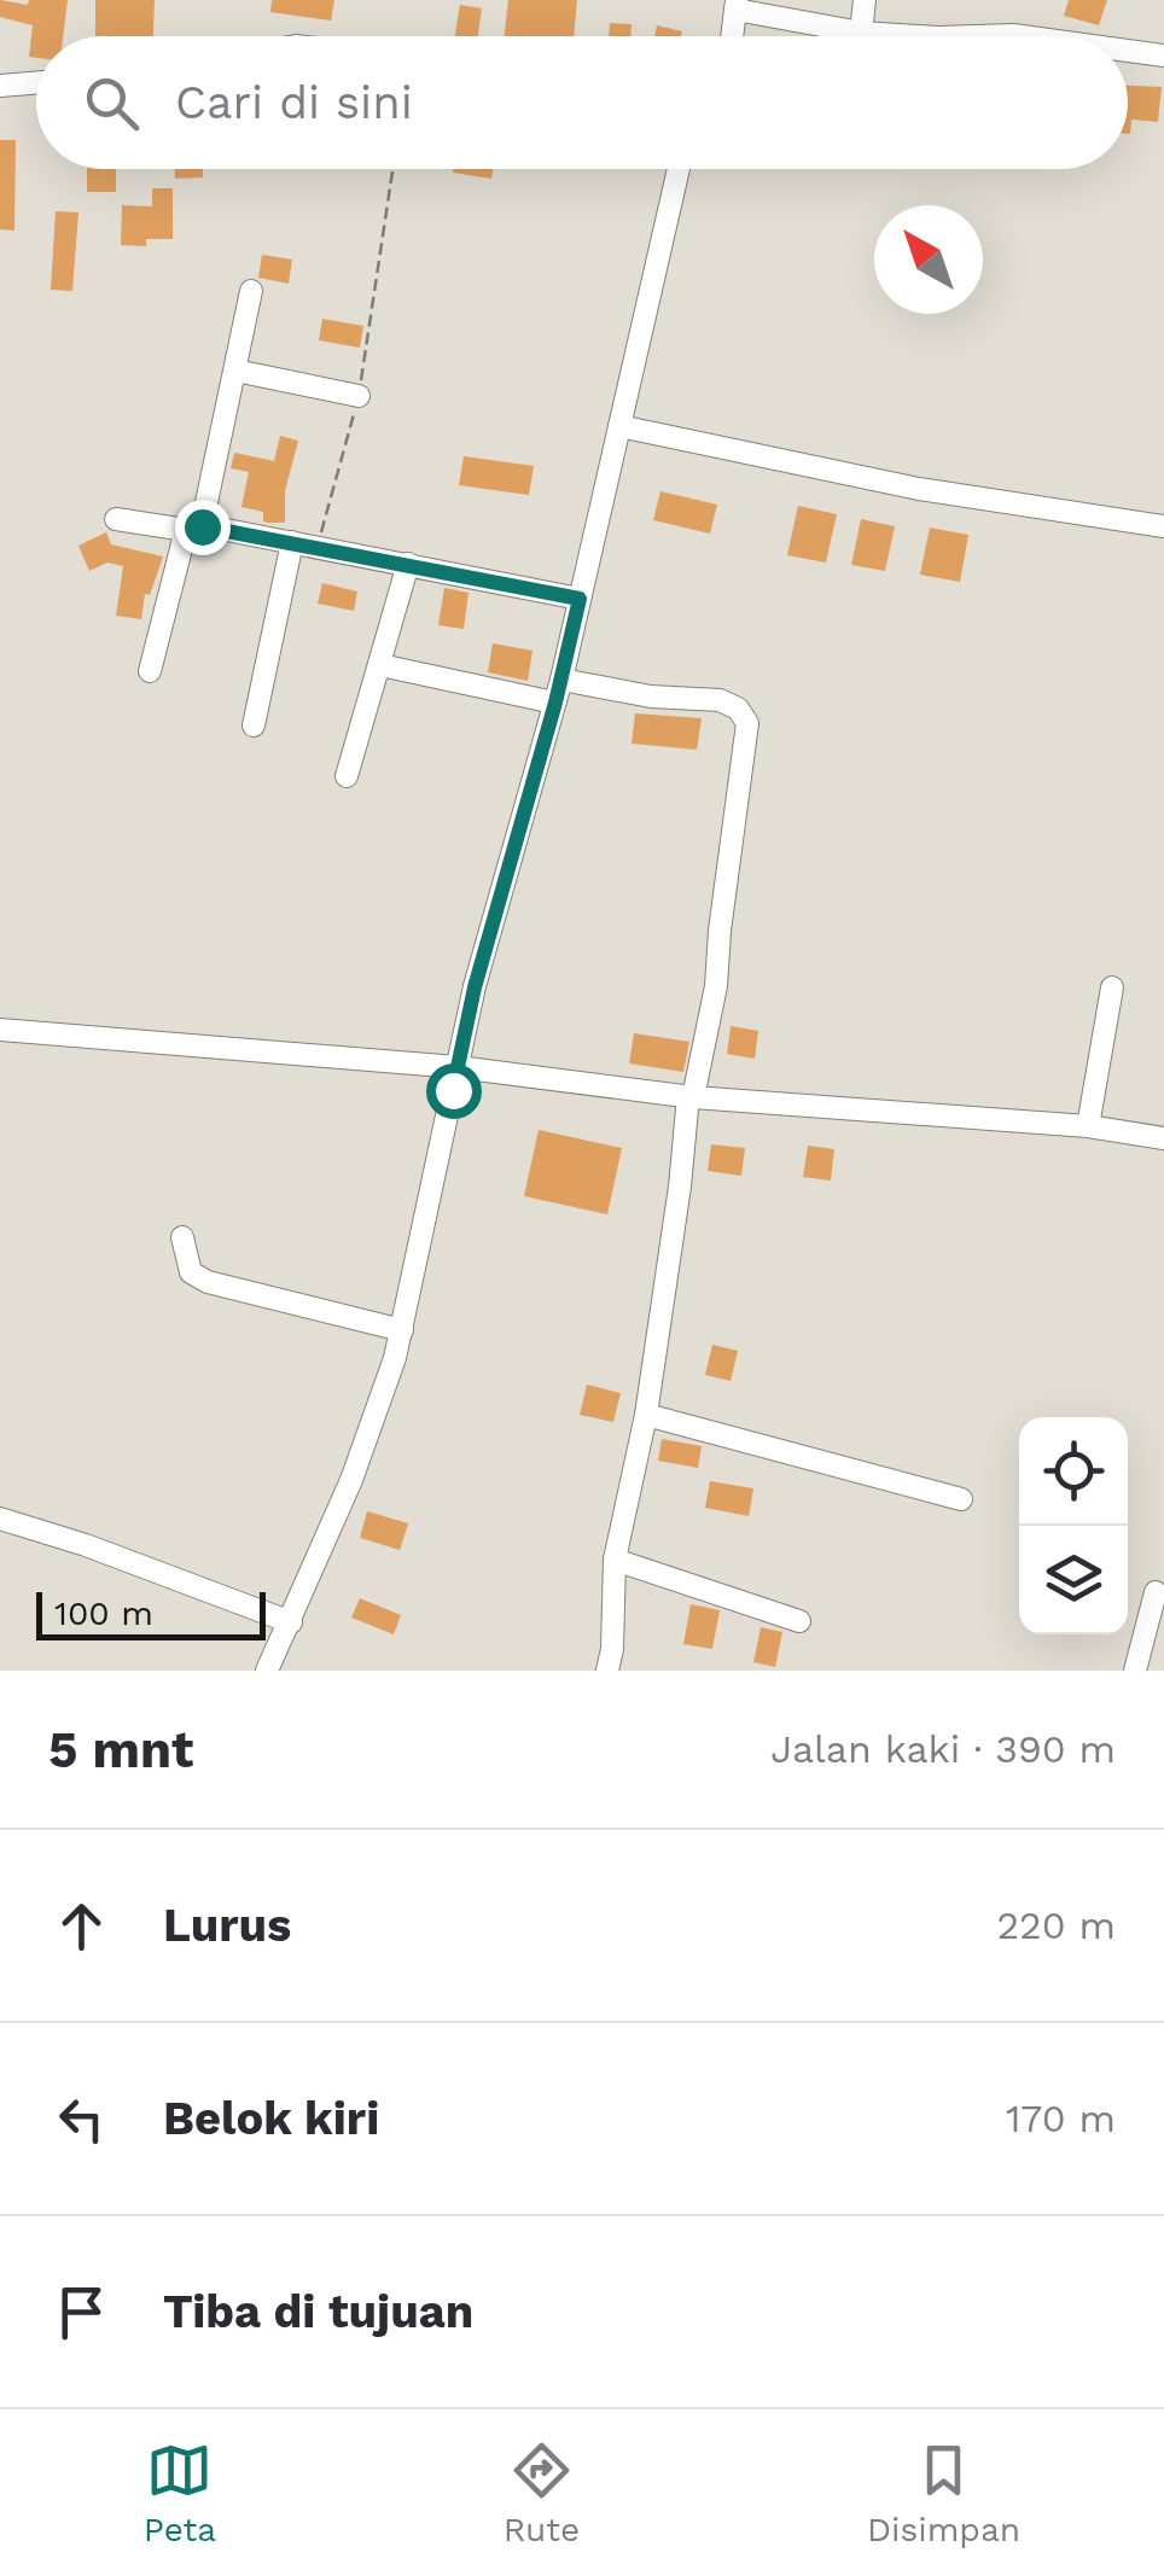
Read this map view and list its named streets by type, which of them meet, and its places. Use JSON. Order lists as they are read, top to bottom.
{
  "scale_bar": "100 m",
  "north": "top left",
  "page": {
    "search": "Cari di sini",
    "scale": "100 m",
    "heading": ["5 mnt", "Jalan kaki · 390 m"],
    "list": [
      ["Lurus", "220 m"],
      ["Belok kiri", "170 m"],
      "Tiba di tujuan"
    ],
    "nav": ["Peta", "Rute", "Disimpan"]
  }
}
